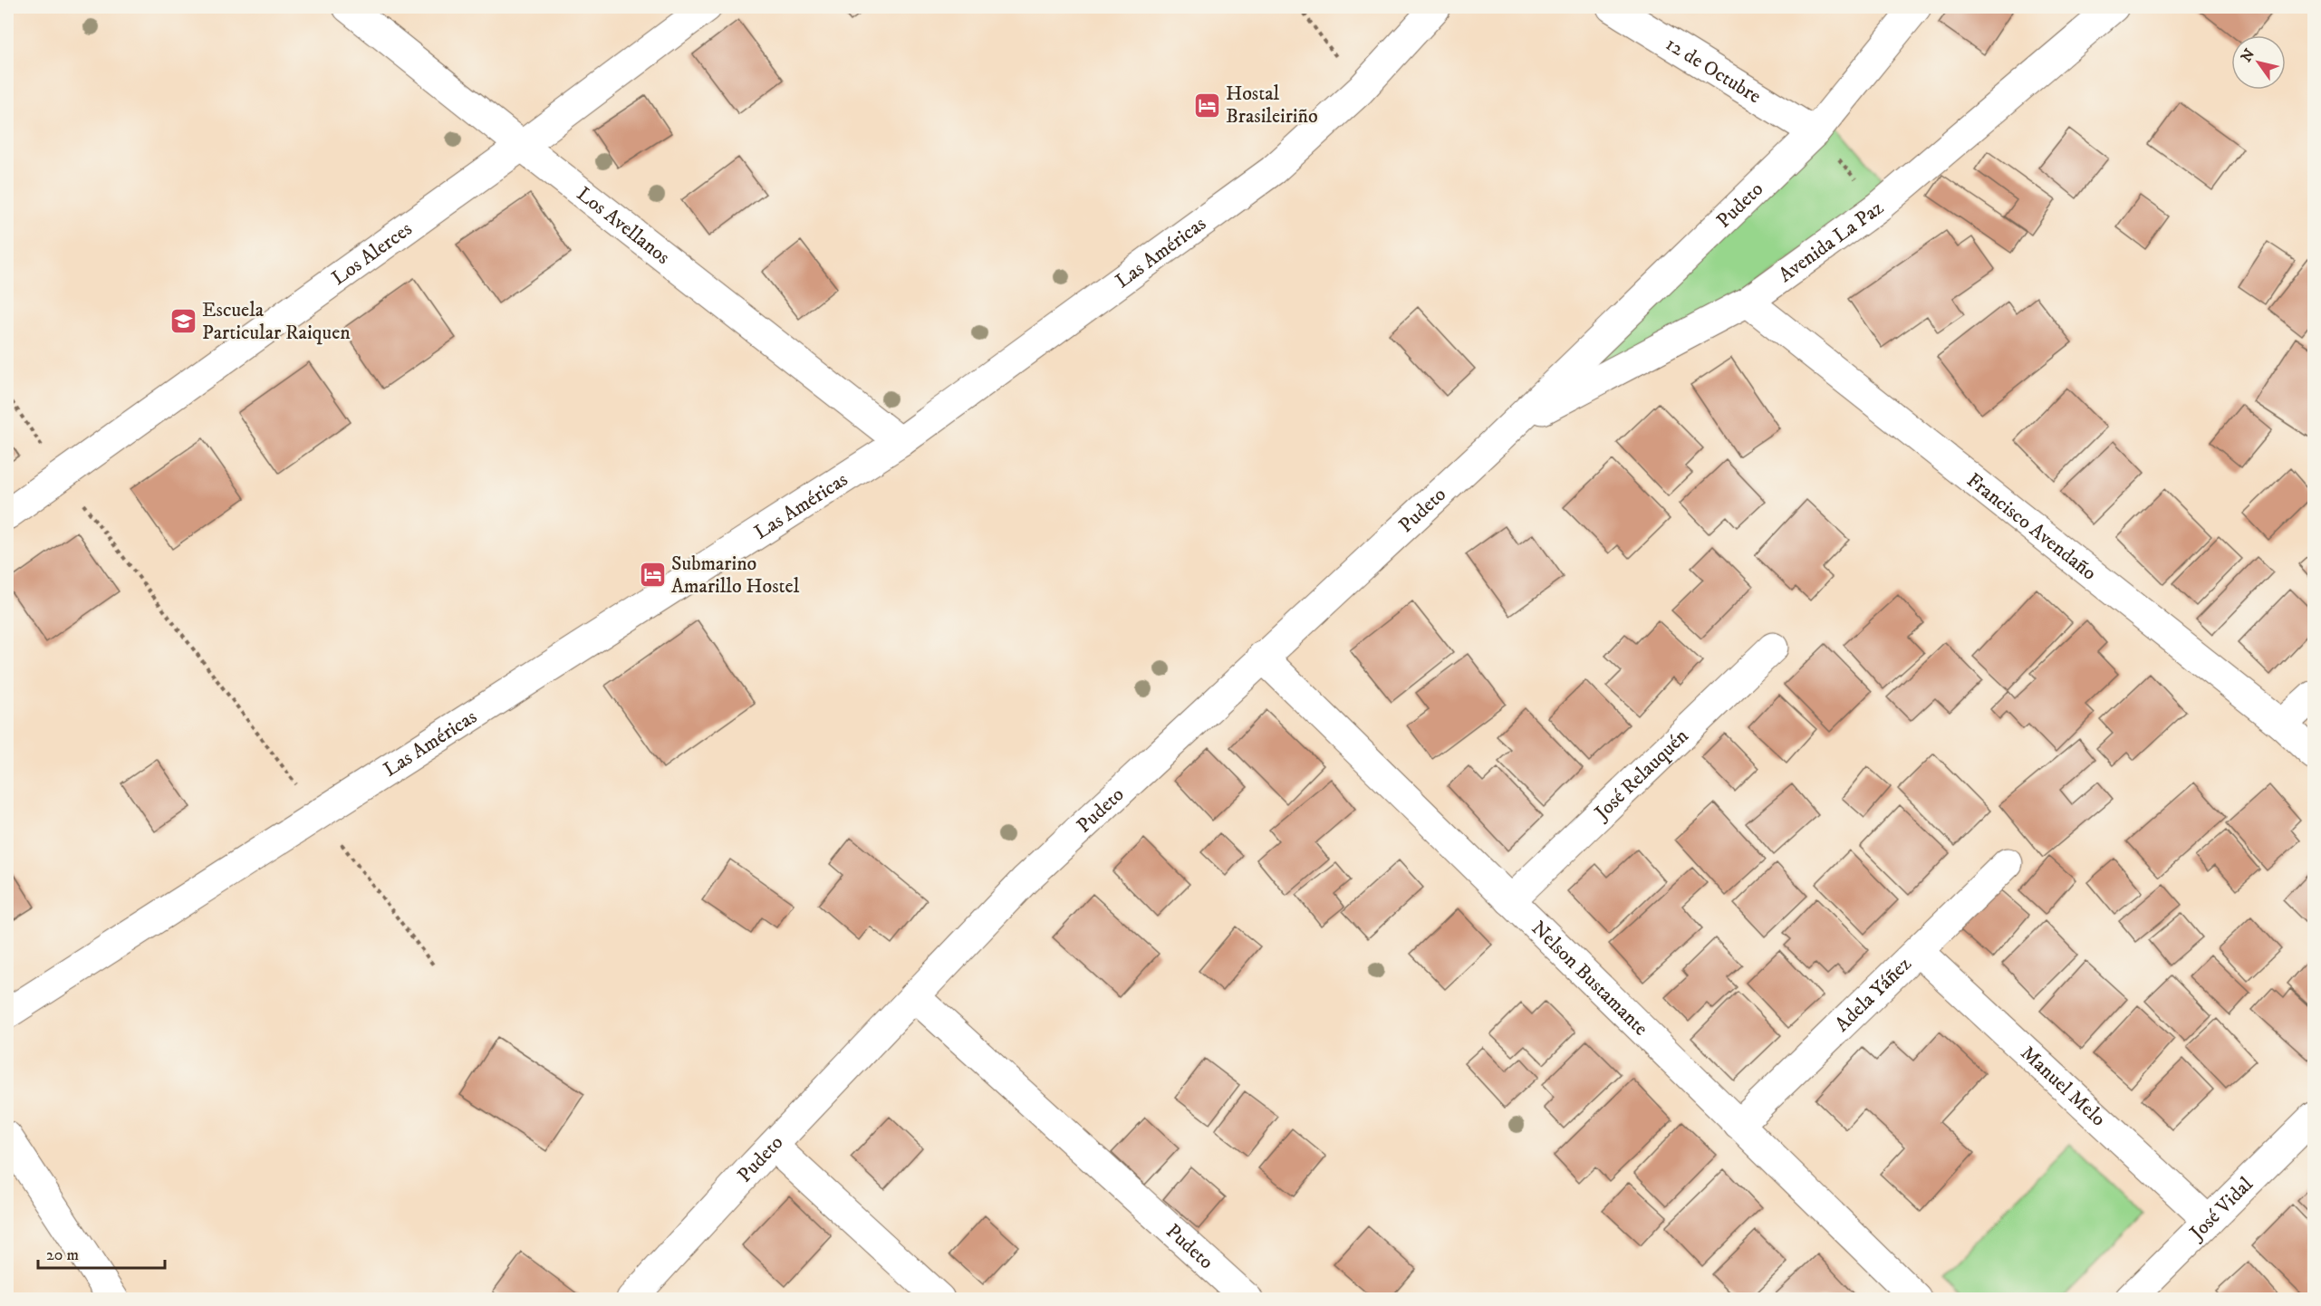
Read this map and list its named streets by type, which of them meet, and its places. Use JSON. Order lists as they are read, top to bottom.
{
  "streets": {
    "street": [
      "12 de Octubre",
      "Pudeto",
      "Los Avellanos",
      "Avenida La Paz",
      "Las Américas",
      "Los Alerces",
      "Francisco Avendaño",
      "José Relauquén",
      "Nelson Bustamante",
      "Adela Yáñez",
      "Manuel Melo",
      "José Vidal"
    ]
  },
  "crossings": [
    ["12 de Octubre", "Pudeto"],
    ["Pudeto", "Avenida La Paz"],
    ["Pudeto", "Nelson Bustamante"],
    ["Los Avellanos", "Las Américas"],
    ["Los Avellanos", "Los Alerces"],
    ["Avenida La Paz", "Francisco Avendaño"],
    ["José Relauquén", "Nelson Bustamante"],
    ["Nelson Bustamante", "Adela Yáñez"],
    ["Adela Yáñez", "Manuel Melo"],
    ["Manuel Melo", "José Vidal"]
  ],
  "places": {
    "hotel": ["Hostal Brasileiriño", "Submarino Amarillo Hostel"],
    "school or university": ["Escuela Particular Raiquen"]
  },
  "scale_bar": "20 m",
  "north": "top left"
}
